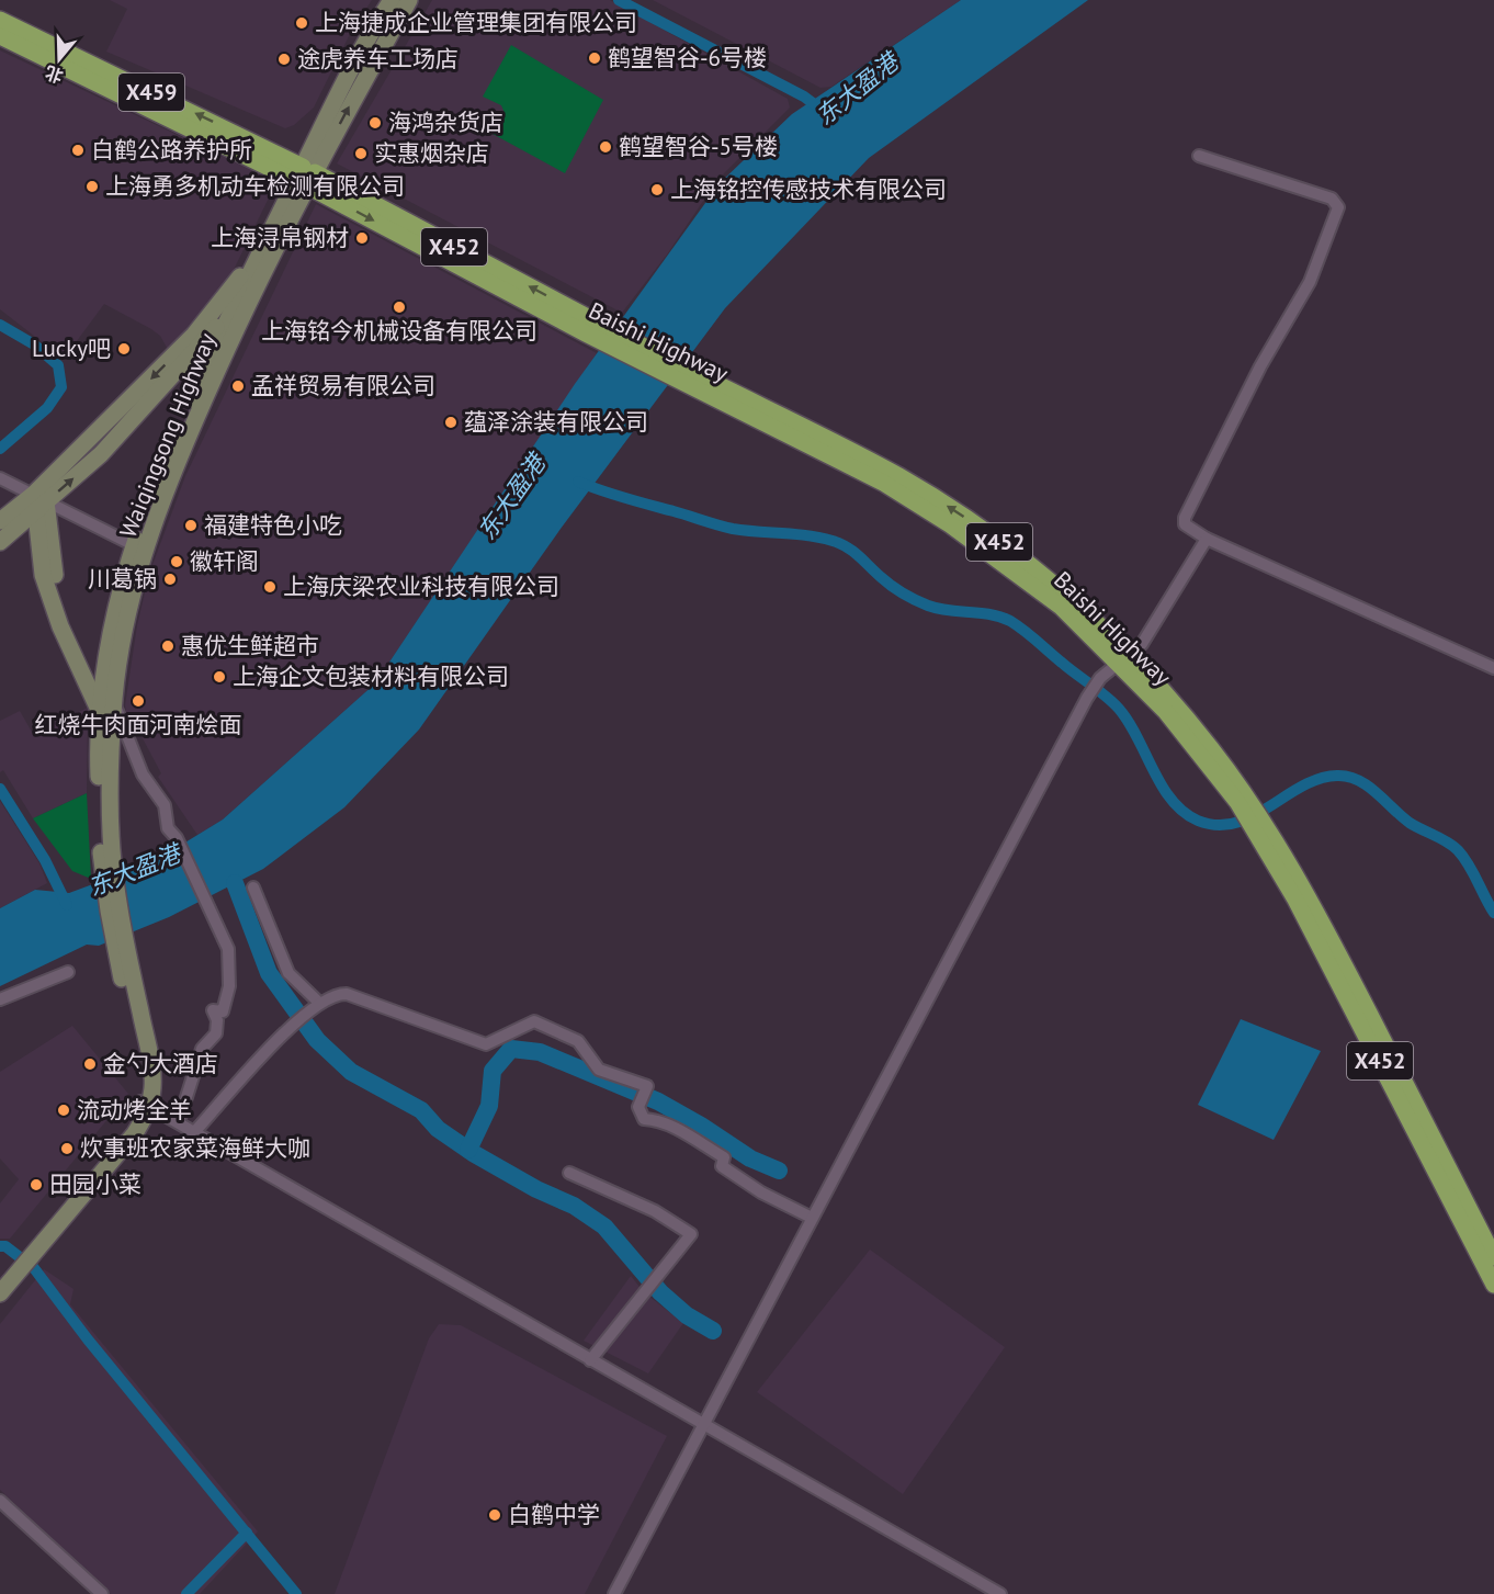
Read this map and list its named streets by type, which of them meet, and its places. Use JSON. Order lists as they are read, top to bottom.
{
  "streets": {
    "main road": [
      "X459",
      "X452",
      "Baishi Highway",
      "Waiqingsong Highway"
    ]
  },
  "crossings": [
    ["X459", "Baishi Highway"],
    ["X459", "Waiqingsong Highway"],
    ["Baishi Highway", "Waiqingsong Highway"]
  ],
  "water": ["东大盈港"],
  "places": [
    "上海捷成企业管理集团有限公司",
    "鹤望智谷-6号楼",
    "途虎养车工场店",
    "海鸿杂货店",
    "鹤望智谷-5号楼",
    "白鹤公路养护所",
    "实惠烟杂店",
    "上海勇多机动车检测有限公司",
    "上海铭控传感技术有限公司",
    "上海浔帛钢材",
    "上海铭今机械设备有限公司",
    "Lucky吧",
    "孟祥贸易有限公司",
    "蕴泽涂装有限公司",
    "福建特色小吃",
    "徽轩阁",
    "川葛锅",
    "上海庆梁农业科技有限公司",
    "惠优生鲜超市",
    "上海企文包装材料有限公司",
    "红烧牛肉面河南烩面",
    "金勺大酒店",
    "流动烤全羊",
    "炊事班农家菜海鲜大咖",
    "田园小菜",
    "白鹤中学"
  ],
  "north": "bottom"
}
